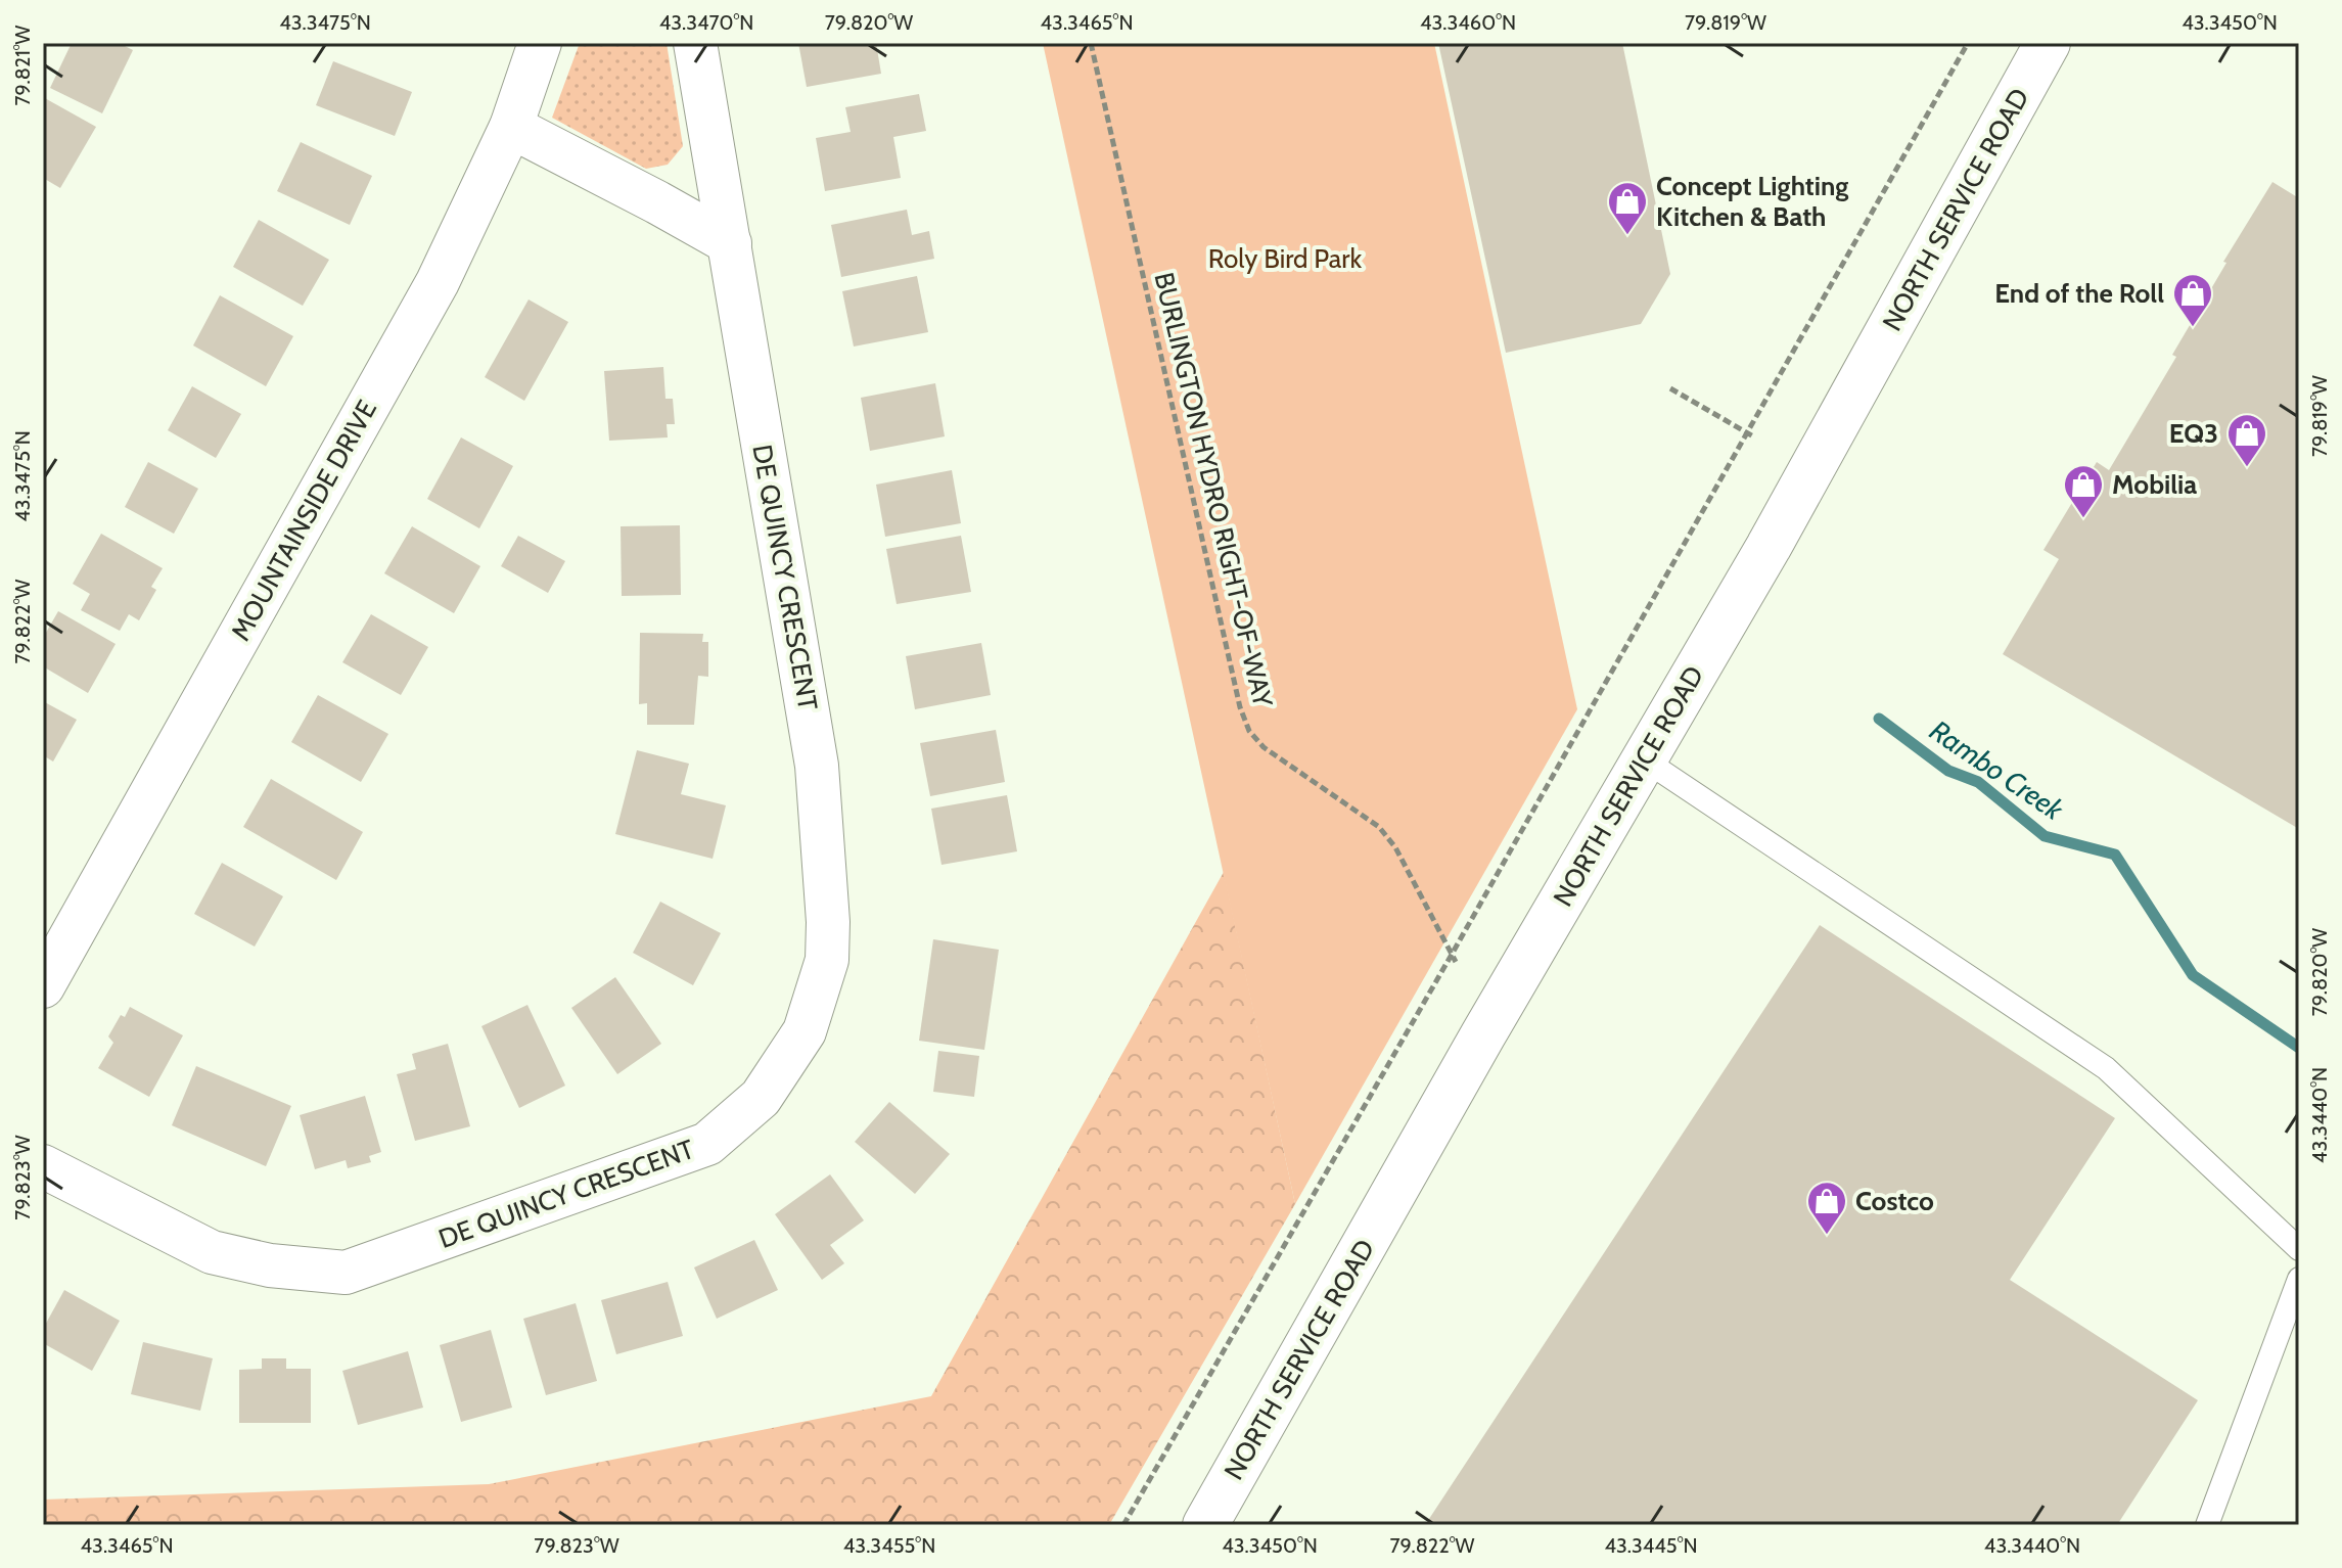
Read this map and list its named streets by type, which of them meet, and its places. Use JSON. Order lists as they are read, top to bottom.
{
  "streets": {
    "street": ["NORTH SERVICE ROAD", "MOUNTAINSIDE DRIVE", "DE QUINCY CRESCENT"],
    "path": ["BURLINGTON HYDRO RIGHT-OF-WAY"]
  },
  "water": ["Rambo Creek"],
  "parks": ["Roly Bird Park"],
  "places": {
    "shop": [
      "Concept Lighting Kitchen & Bath",
      "End of the Roll",
      "EQ3",
      "Mobilia",
      "Costco"
    ]
  },
  "coordinates": [
    "43.3475°N",
    "43.3470°N",
    "79.820°W",
    "43.3465°N",
    "43.3460°N",
    "79.819°W",
    "43.3450°N",
    "79.821°W",
    "79.822°W",
    "43.3440°N",
    "79.823°W",
    "43.3455°N",
    "43.3445°N"
  ]
}
